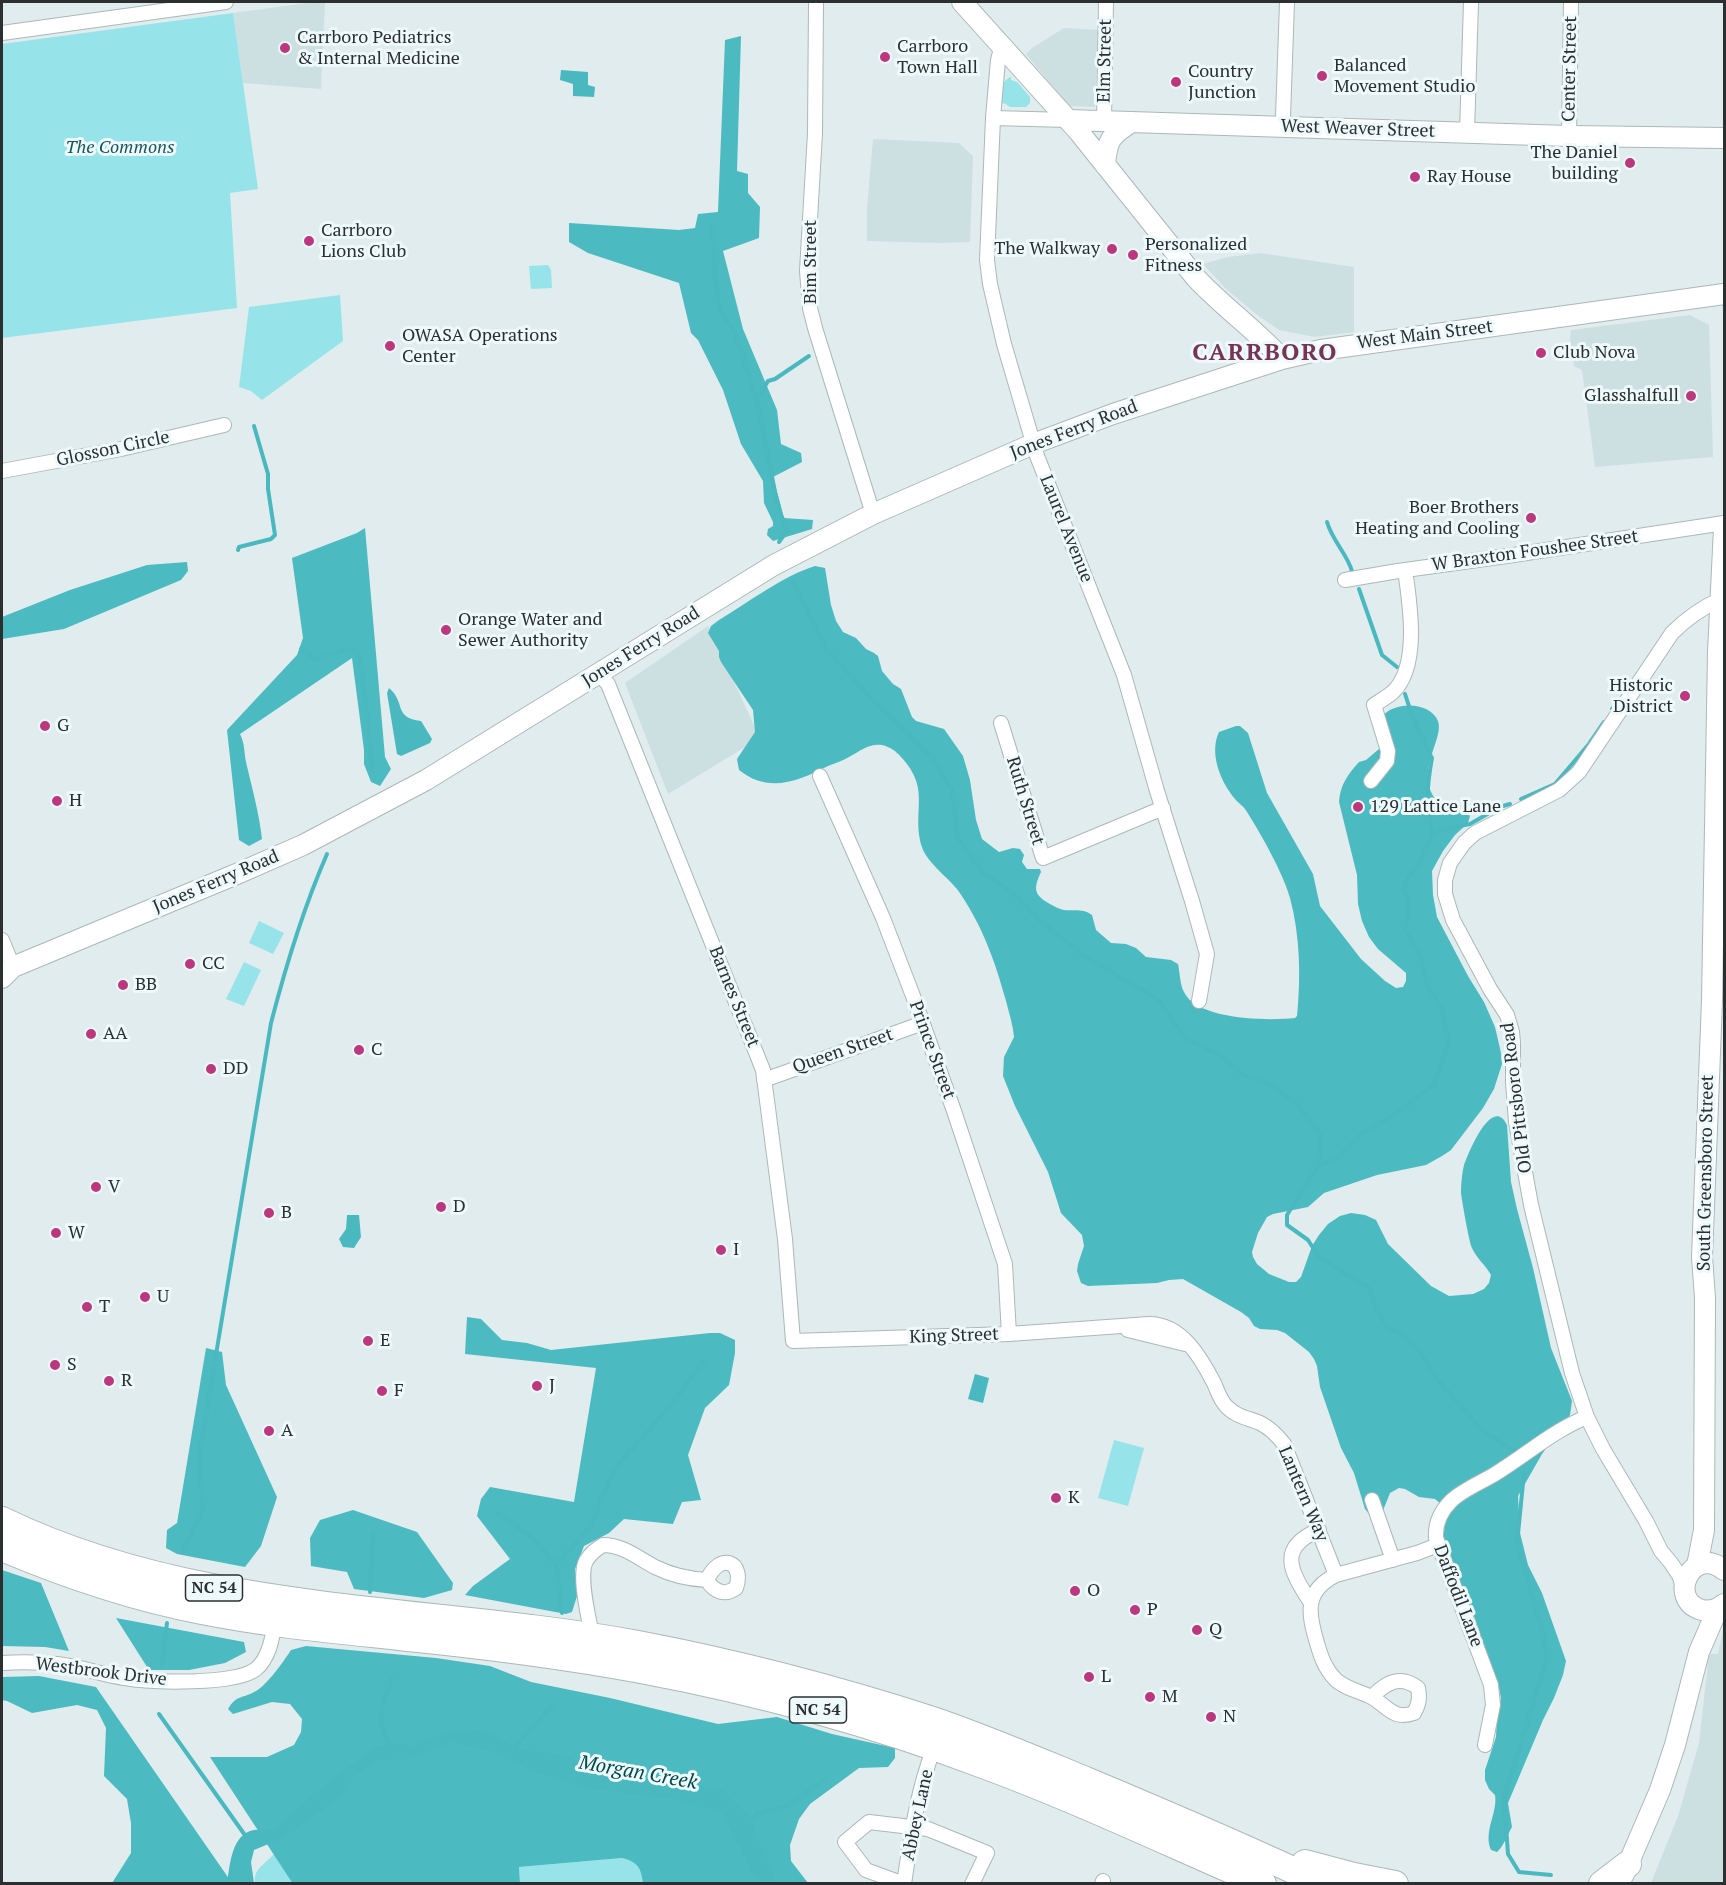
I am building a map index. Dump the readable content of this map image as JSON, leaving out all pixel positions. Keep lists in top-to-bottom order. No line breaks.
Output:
{"streets":{"highway":["NC 54"],"main road":["West Weaver Street","West Main Street","Jones Ferry Road","South Greensboro Street"],"street":["Elm Street","Center Street","Bim Street","Glosson Circle","Laurel Avenue","W Braxton Foushee Street","Ruth Street","Barnes Street","Prince Street","Queen Street","Old Pittsboro Road","King Street","Lantern Way","Daffodil Lane","Westbrook Drive","Abbey Lane"]},"crossings":[["Elm Street","West Weaver Street"],["Center Street","West Weaver Street"],["West Weaver Street","Laurel Avenue"],["Bim Street","Jones Ferry Road"],["West Main Street","Jones Ferry Road"],["Jones Ferry Road","Laurel Avenue"],["Jones Ferry Road","Barnes Street"],["Laurel Avenue","Ruth Street"],["Barnes Street","Queen Street"],["Barnes Street","King Street"],["Prince Street","Queen Street"],["Prince Street","King Street"],["Old Pittsboro Road","South Greensboro Street"],["Old Pittsboro Road","Daffodil Lane"],["King Street","Lantern Way"],["NC 54","Westbrook Drive"],["NC 54","Abbey Lane"]],"districts":["CARRBORO"],"water":["Morgan Creek"],"parks":["The Commons"],"places":["Carrboro Pediatrics & Internal Medicine","Carrboro Town Hall","Balanced Movement Studio","Country Junction","The Daniel building","Ray House","Carrboro Lions Club","The Walkway","Personalized Fitness","OWASA Operations Center","Club Nova","Glasshalfull","Boer Brothers Heating and Cooling","Orange Water and Sewer Authority","Historic District","G","H","129 Lattice Lane","CC","BB","AA","C","DD","V","D","B","W","I","U","T","E","S","R","J","F","A","K","O","P","Q","L","M","N"]}
